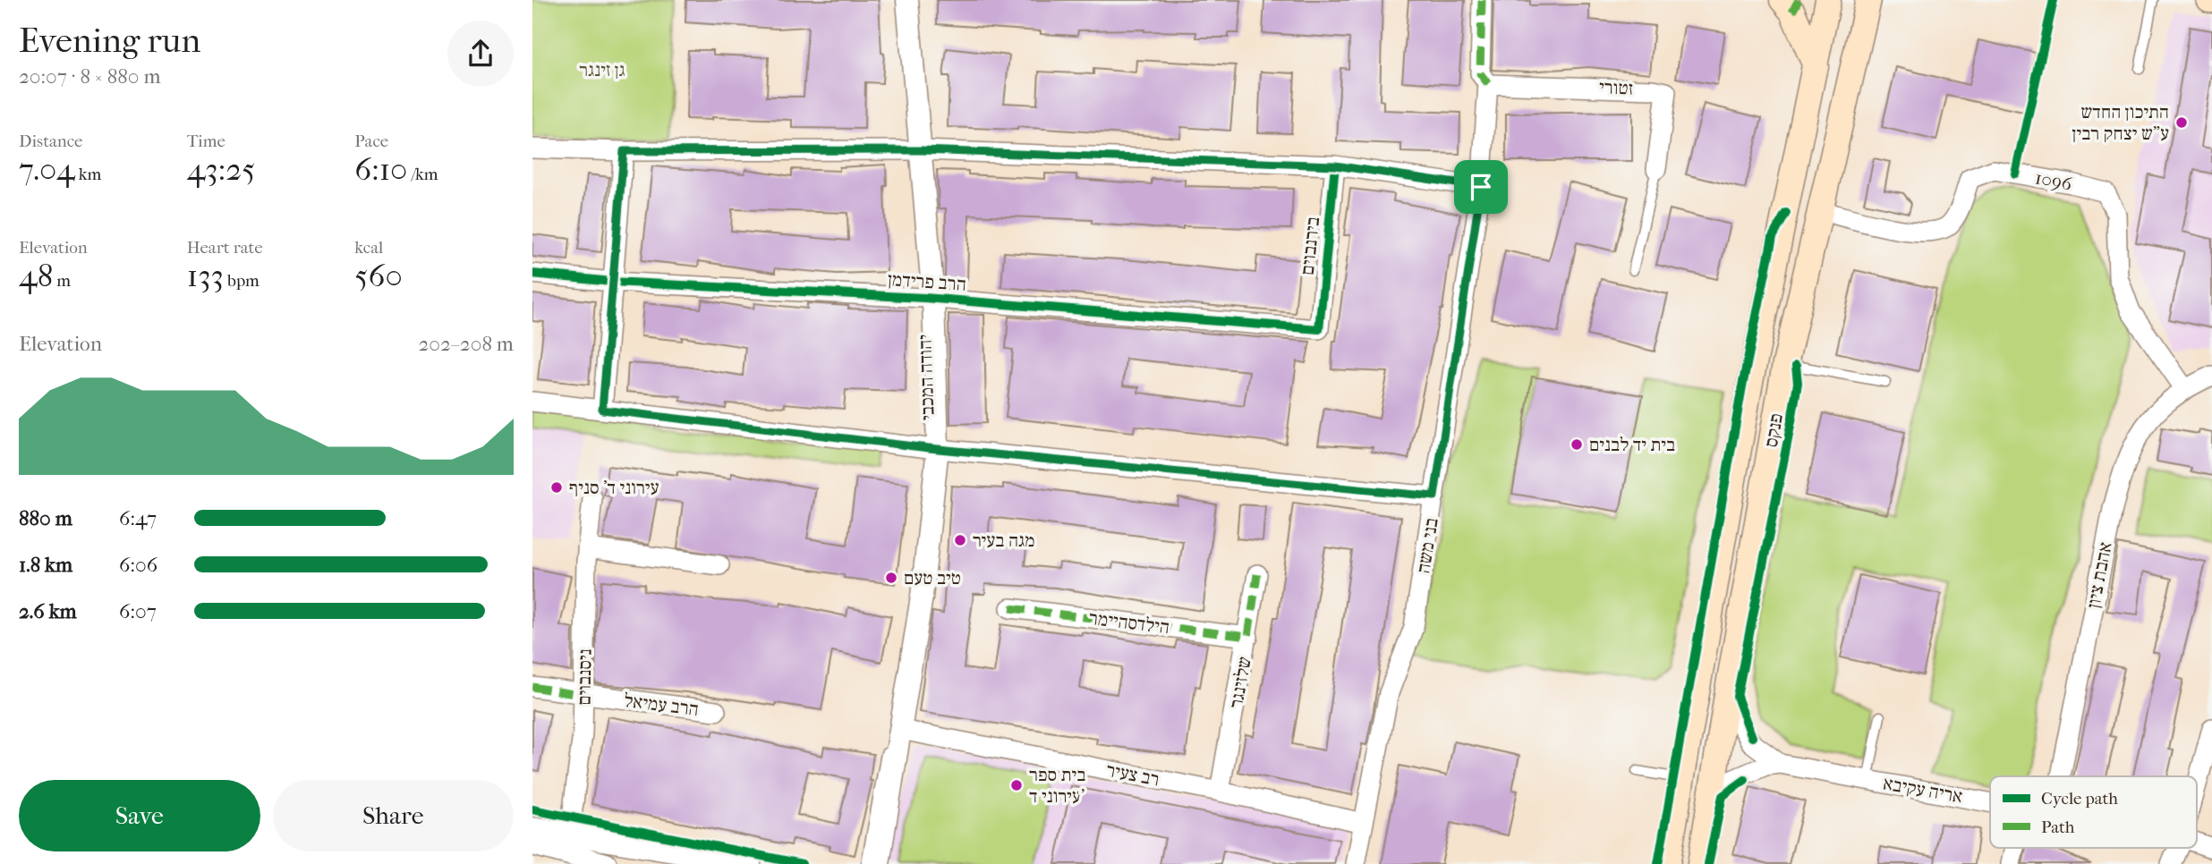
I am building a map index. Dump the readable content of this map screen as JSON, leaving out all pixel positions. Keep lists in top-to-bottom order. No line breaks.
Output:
{"streets":{"main road":["פנקס"],"street":["זטורי","1096","בירנבוים","הרב פרידמן","יהודה המכבי","בני משה","אהבת ציון","הילדסהיימר","ניסנבוים","שלזינגר","הרב עמיאל","רב צעיר","אריה עקיבא"]},"crossings":[["זטורי","בני משה"],["1096","פנקס"],["1096","אהבת ציון"],["בירנבוים","הרב פרידמן"],["הרב פרידמן","יהודה המכבי"],["יהודה המכבי","רב צעיר"],["פנקס","אריה עקיבא"],["בני משה","רב צעיר"],["הילדסהיימר","שלזינגר"],["ניסנבוים","הרב עמיאל"],["שלזינגר","רב צעיר"]],"parks":["גן זינגר"],"places":["התיכון החדש ע\"ש יצחק רבין","בית יד לבנים","עירוני ד' סניף","מגה בעיר","טיב טעם","בית ספר עירוני ד'"],"legend":["Cycle path","Path"],"page":{"heading":["Evening run","20:07 · 8 × 880 m"],"stats":[["Distance","7.04 km"],["Time","43:25"],["Pace","6:10 /km"],["Elevation","48 m"],["Heart rate","133 bpm"],["kcal","560"]],"chart":["Elevation","202–208 m"],"list":[{"name":"880 m","note":"6:47"},{"name":"1.8 km","note":"6:06"},{"name":"2.6 km","note":"6:07"}],"buttons":["Save","Share"]}}
